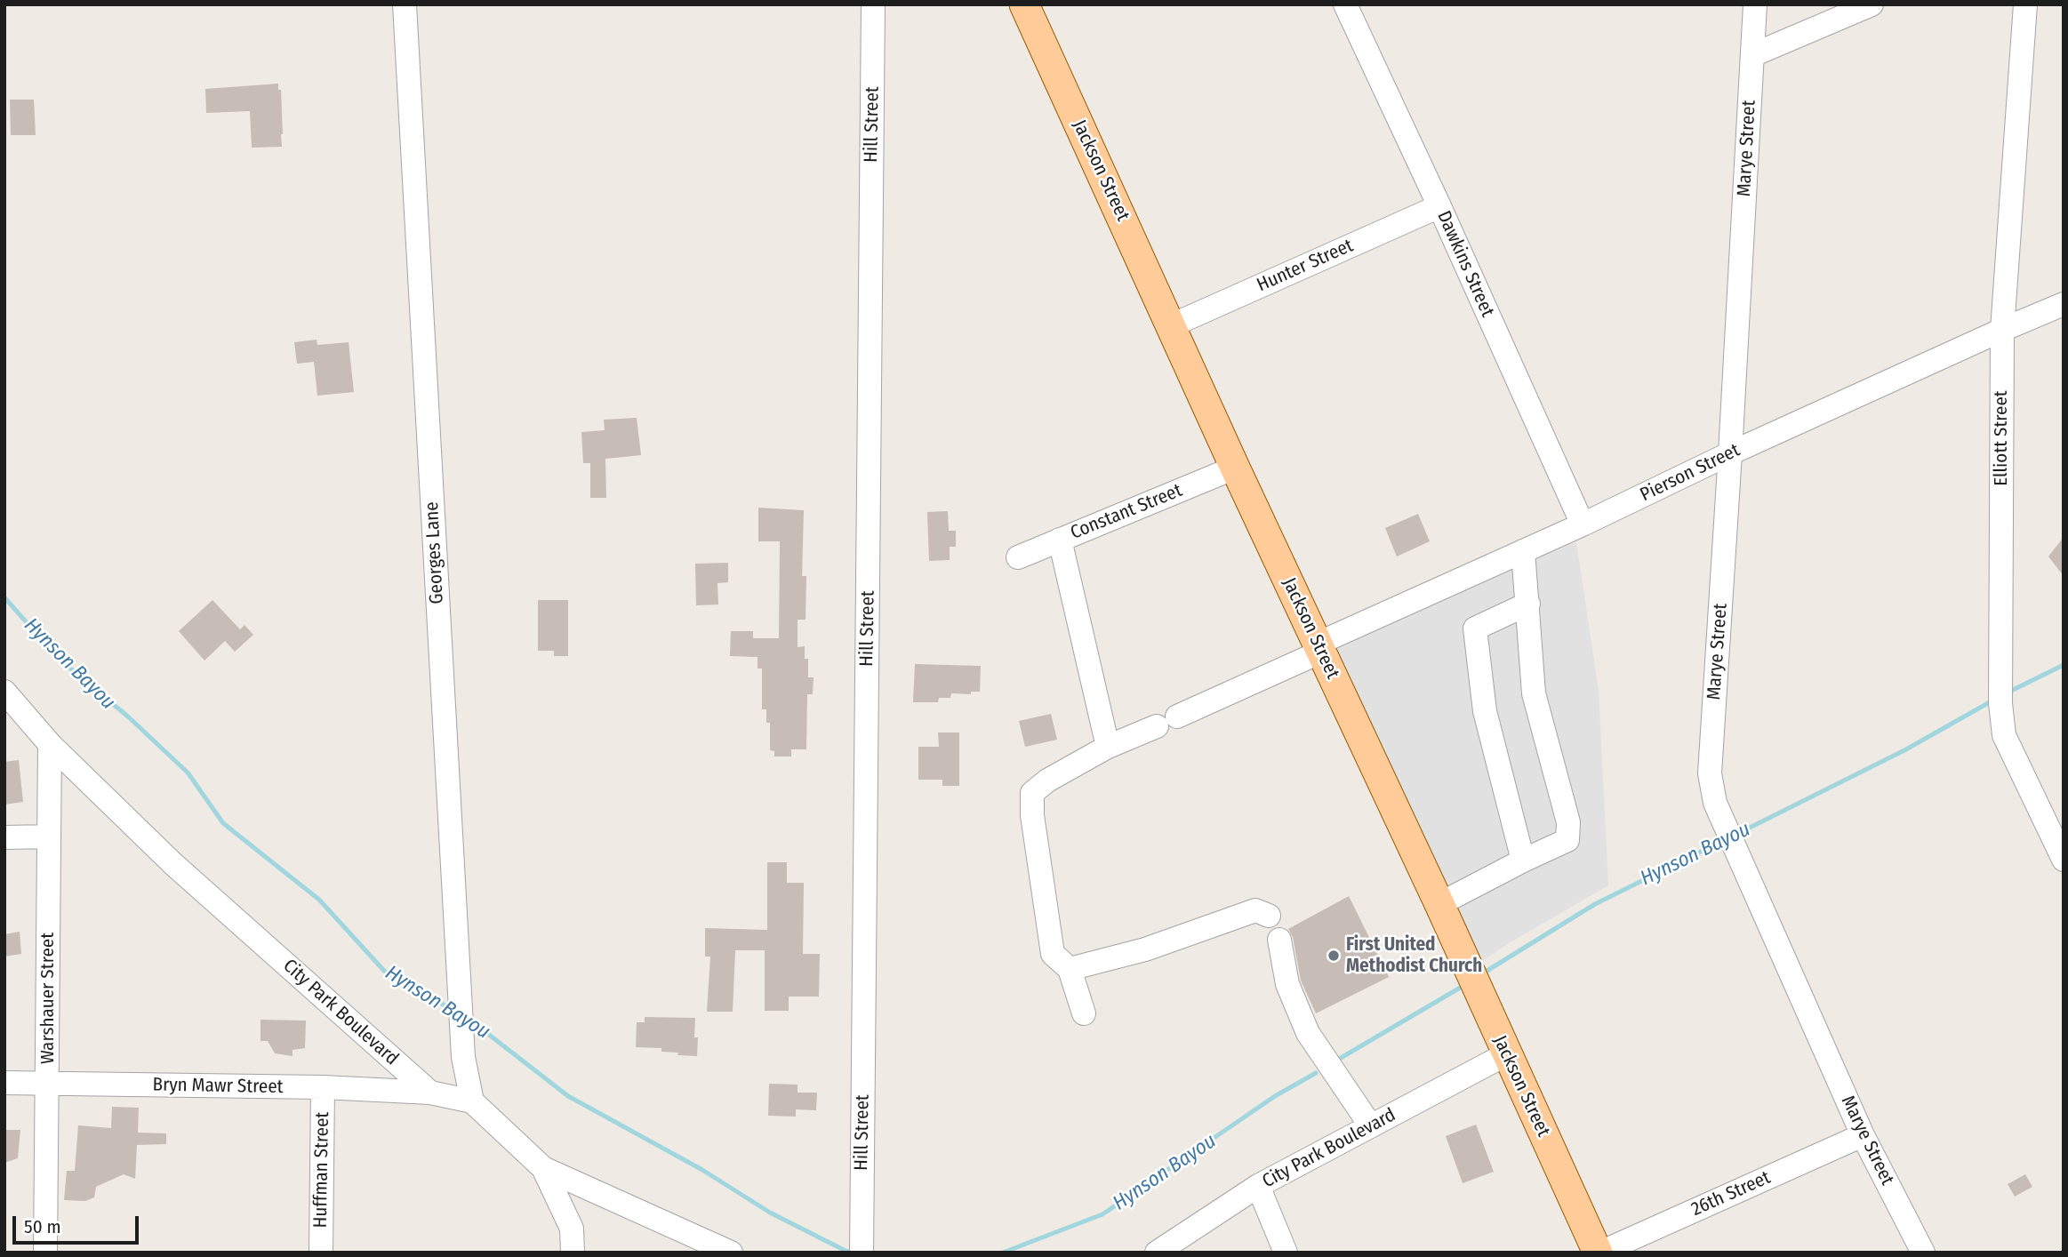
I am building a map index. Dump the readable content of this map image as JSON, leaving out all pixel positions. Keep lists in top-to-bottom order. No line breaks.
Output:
{"streets":{"main road":["Jackson Street"],"street":["Hill Street","Marye Street","Dawkins Street","Hunter Street","Elliott Street","Pierson Street","Constant Street","Georges Lane","Warshauer Street","City Park Boulevard","Bryn Mawr Street","Huffman Street","26th Street"]},"crossings":[["Marye Street","Pierson Street"],["Marye Street","26th Street"],["Jackson Street","Hunter Street"],["Jackson Street","Pierson Street"],["Jackson Street","Constant Street"],["Jackson Street","City Park Boulevard"],["Jackson Street","26th Street"],["Dawkins Street","Hunter Street"],["Dawkins Street","Pierson Street"],["Elliott Street","Pierson Street"],["Georges Lane","City Park Boulevard"],["Warshauer Street","City Park Boulevard"],["Warshauer Street","Bryn Mawr Street"],["City Park Boulevard","Bryn Mawr Street"],["Bryn Mawr Street","Huffman Street"]],"water":["Hynson Bayou"],"places":["First United Methodist Church"],"scale_bar":"50 m"}
